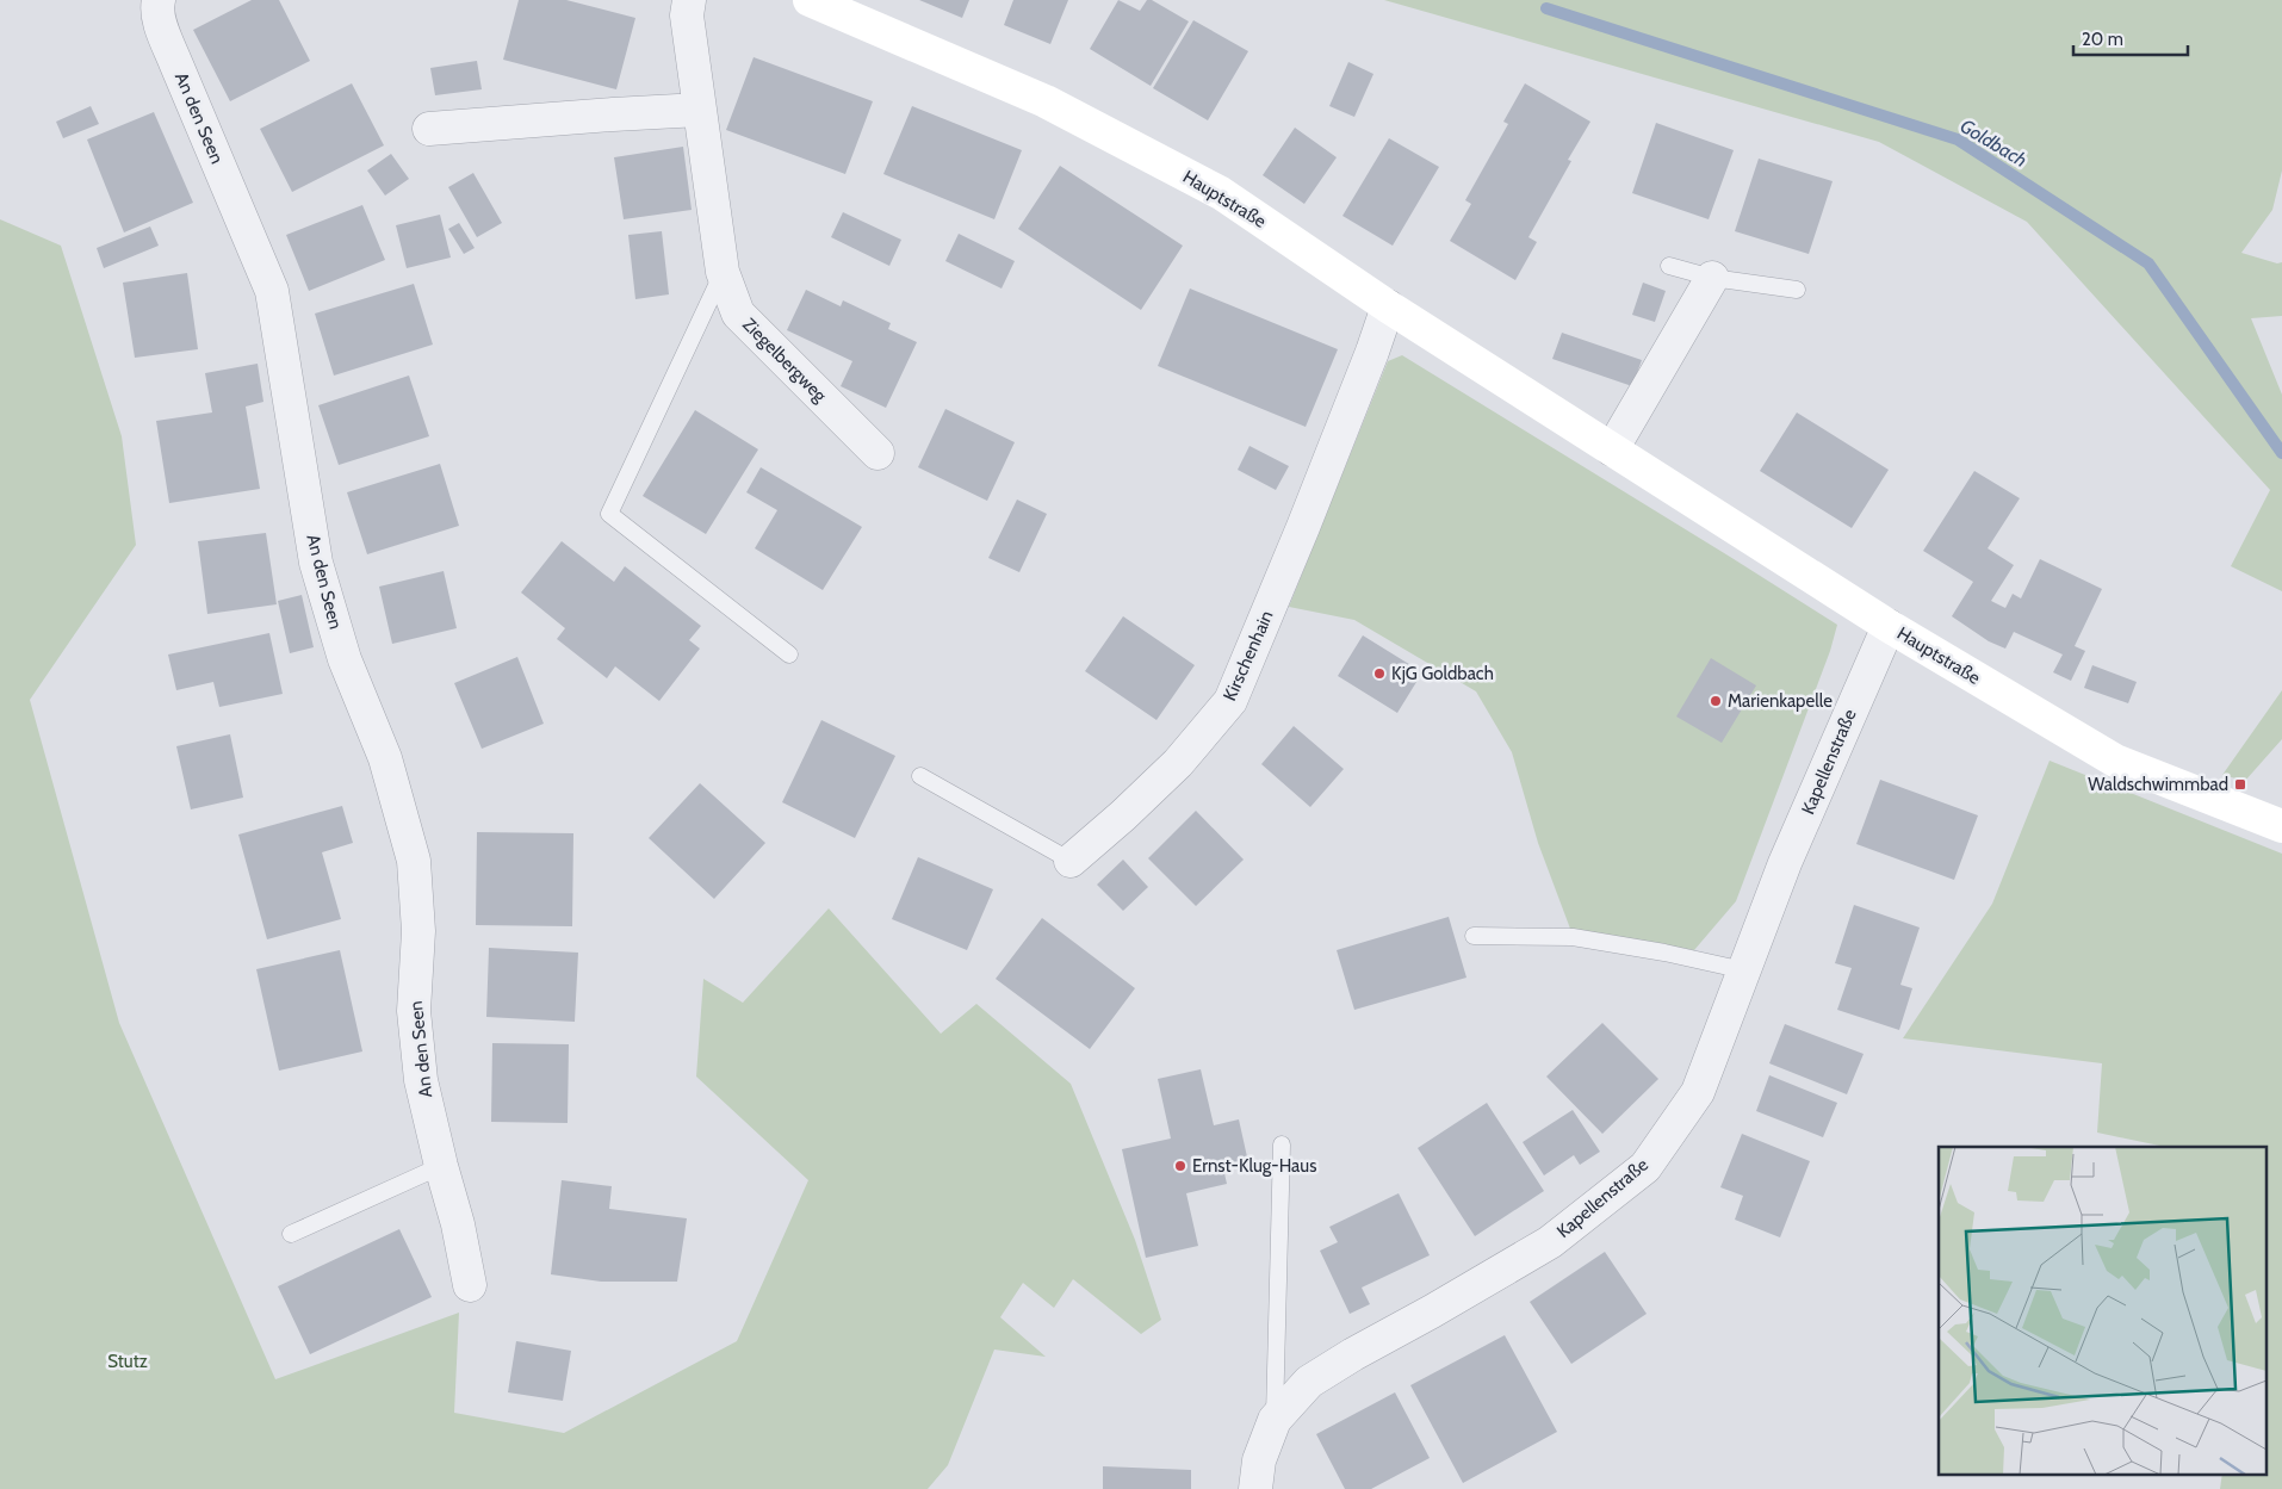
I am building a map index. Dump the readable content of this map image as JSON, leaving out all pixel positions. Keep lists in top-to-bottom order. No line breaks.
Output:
{"streets":{"street":["An den Seen","Hauptstraße","Ziegelbergweg","Kirschenhain","Kapellenstraße"]},"crossings":[["Hauptstraße","Kirschenhain"],["Hauptstraße","Kapellenstraße"]],"water":["Goldbach"],"parks":["Stutz"],"places":{"other":["KjG Goldbach","Marienkapelle","Ernst-Klug-Haus"],"transit":["Waldschwimmbad"]},"scale_bar":"20 m"}
